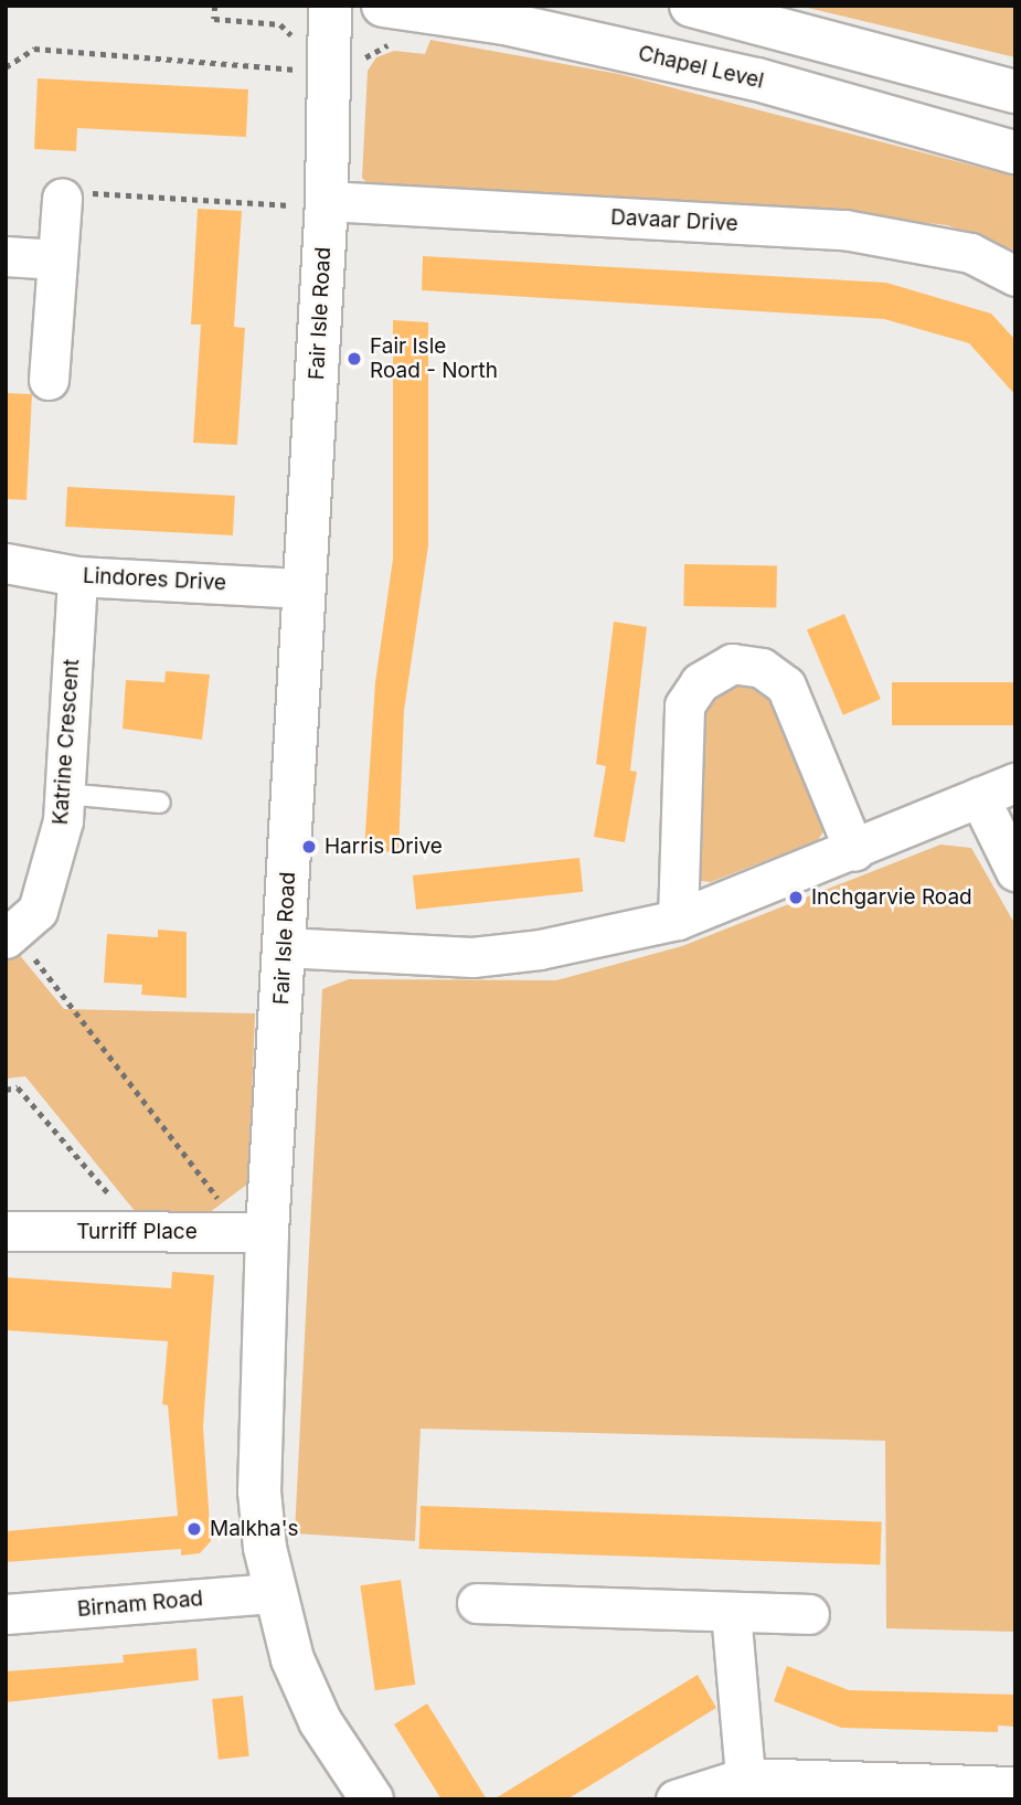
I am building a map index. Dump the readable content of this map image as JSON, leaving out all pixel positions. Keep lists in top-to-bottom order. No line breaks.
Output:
{"streets":{"street":["Chapel Level","Davaar Drive","Fair Isle Road","Lindores Drive","Katrine Crescent","Turriff Place","Birnam Road"]},"crossings":[["Davaar Drive","Fair Isle Road"],["Fair Isle Road","Lindores Drive"],["Fair Isle Road","Turriff Place"],["Fair Isle Road","Birnam Road"],["Lindores Drive","Katrine Crescent"]],"places":["Fair Isle Road - North","Harris Drive","Inchgarvie Road","Malkha's"]}
